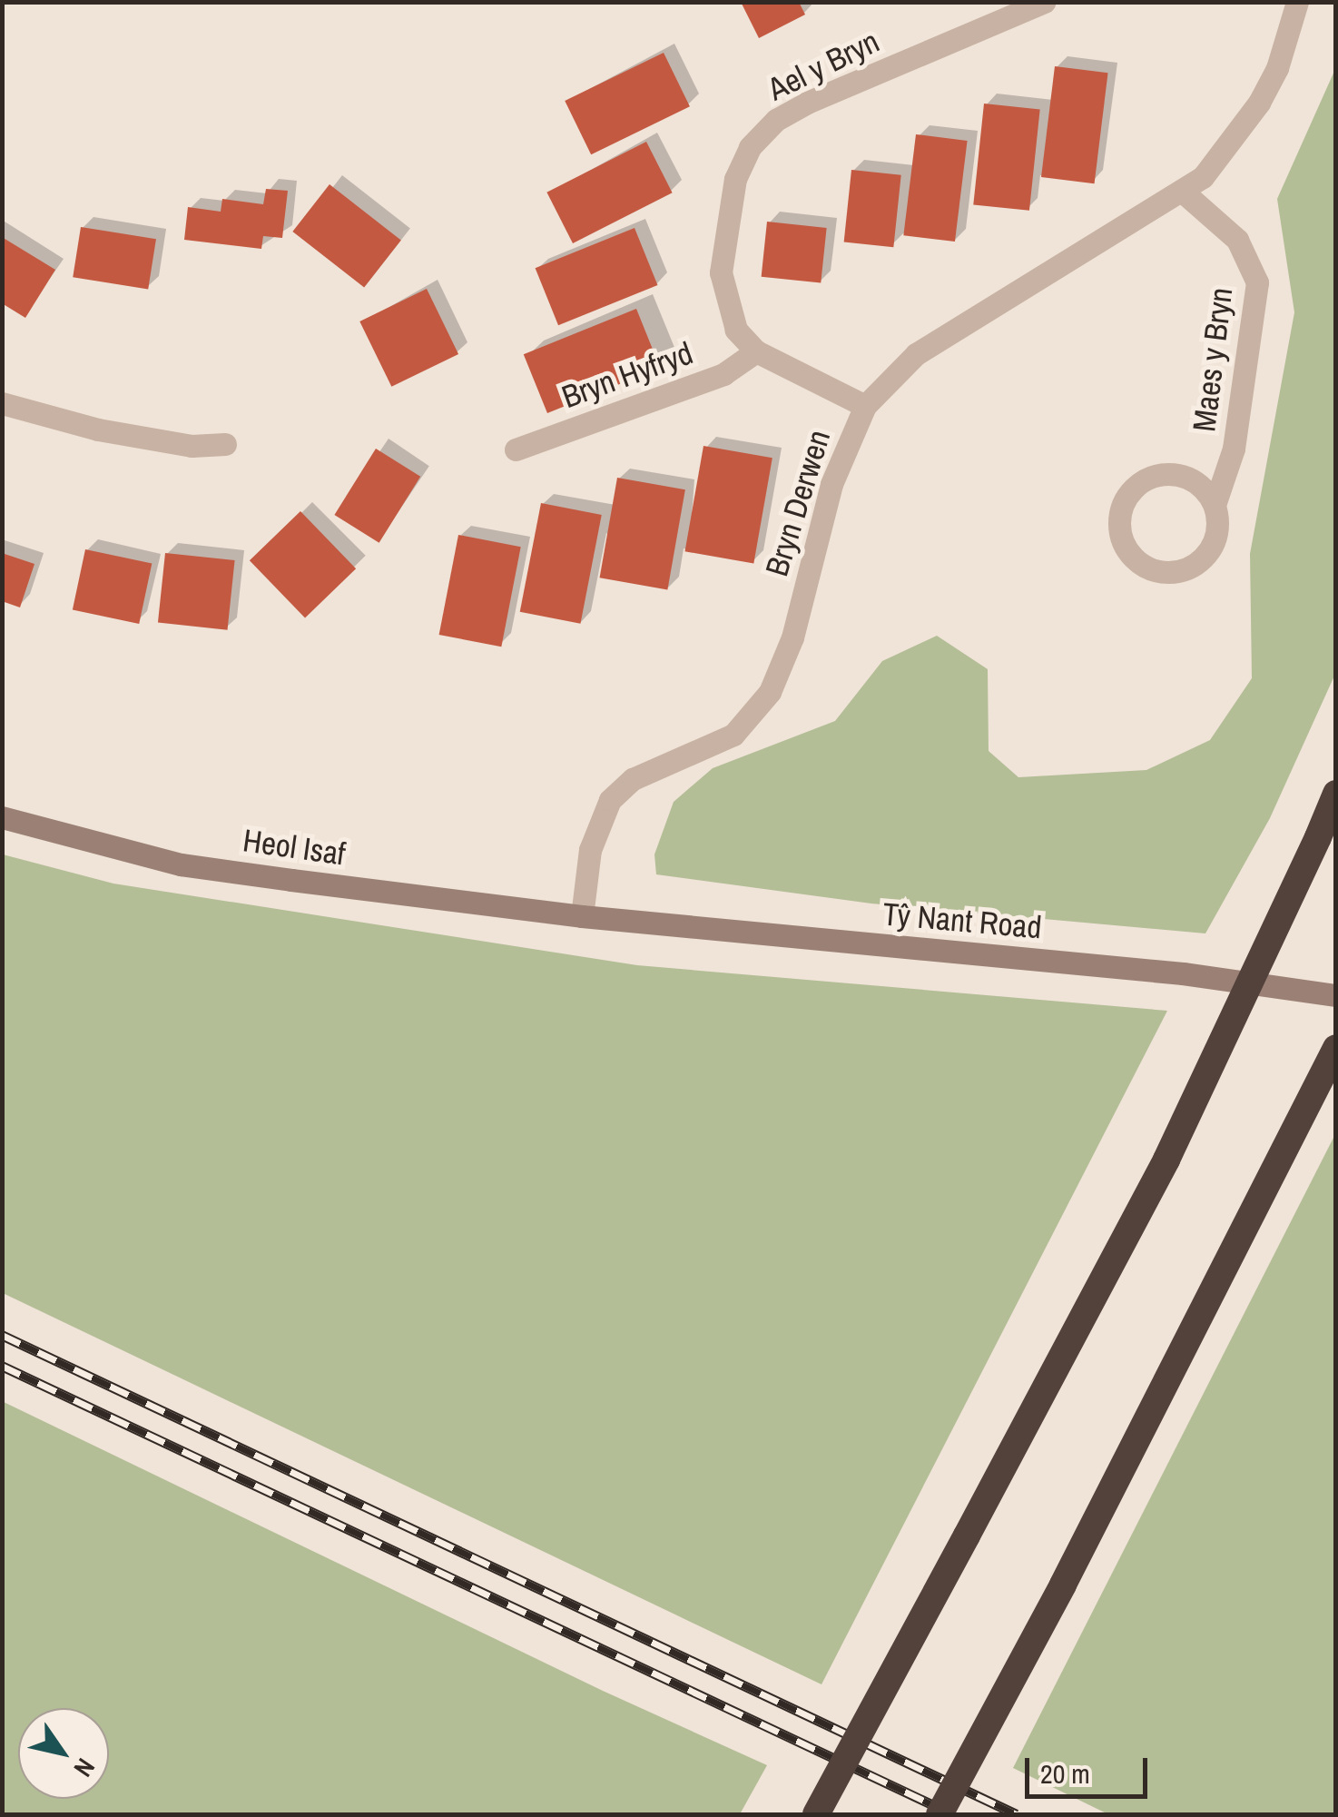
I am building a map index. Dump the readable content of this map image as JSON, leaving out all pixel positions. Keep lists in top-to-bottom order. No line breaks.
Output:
{"streets":{"main road":["Heol Isaf","Tŷ Nant Road"],"street":["Ael y Bryn","Maes y Bryn","Bryn Hyfryd","Bryn Derwen"]},"crossings":[["Ael y Bryn","Bryn Hyfryd"],["Maes y Bryn","Bryn Derwen"],["Bryn Derwen","Heol Isaf"],["Bryn Derwen","Tŷ Nant Road"],["Heol Isaf","Tŷ Nant Road"]],"scale_bar":"20 m","north":"bottom right"}
